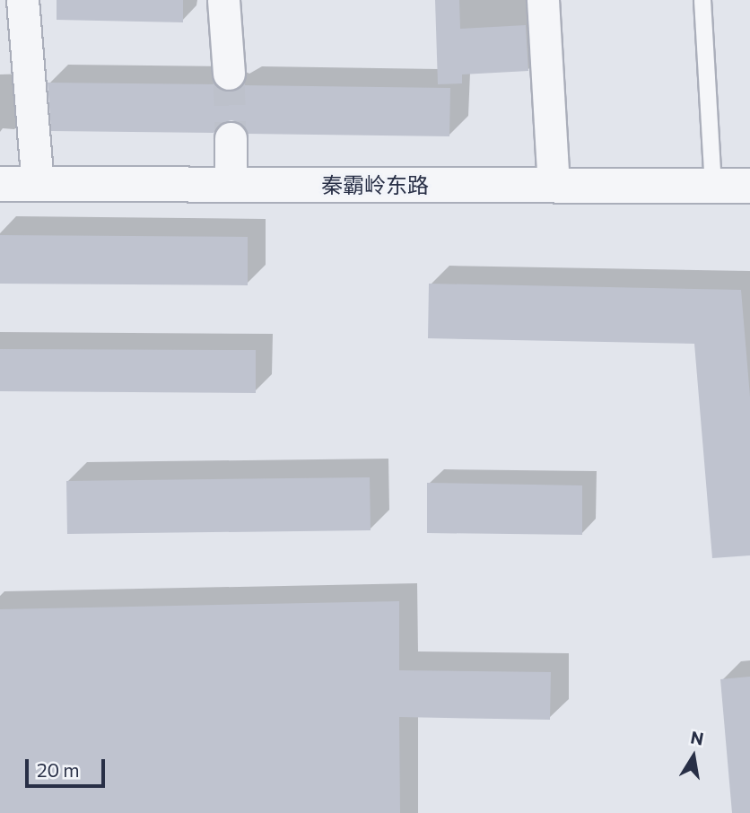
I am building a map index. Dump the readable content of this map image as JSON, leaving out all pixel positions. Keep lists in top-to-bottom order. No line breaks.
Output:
{"streets":{"street":["秦霸岭东路"]},"scale_bar":"20 m","north":"top"}
